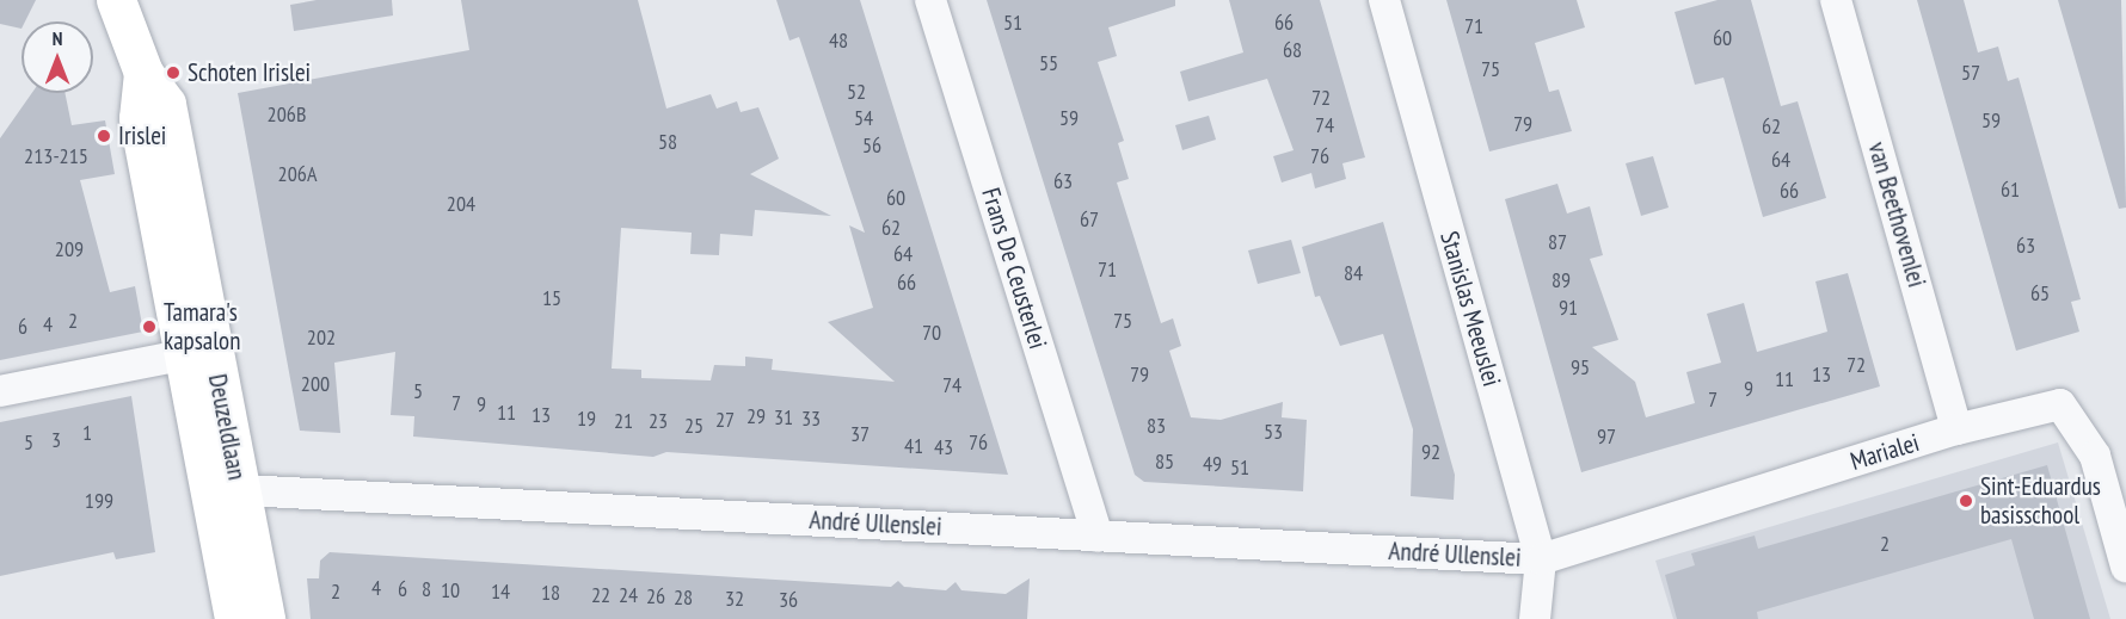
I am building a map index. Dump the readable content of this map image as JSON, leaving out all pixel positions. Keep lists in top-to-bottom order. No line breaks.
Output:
{"streets":{"street":["van Beethovenlei","Frans De Ceusterlei","Stanislas Meeuslei","Deuzeldlaan","Marialei","André Ullenslei"]},"crossings":[["van Beethovenlei","Marialei"],["Frans De Ceusterlei","André Ullenslei"],["Stanislas Meeuslei","Marialei"],["Stanislas Meeuslei","André Ullenslei"],["Deuzeldlaan","André Ullenslei"],["Marialei","André Ullenslei"]],"places":["Schoten Irislei","Irislei","Tamara's kapsalon","Sint-Eduardus basisschool"],"house_numbers":["51","66","71","60","48","68","55","75","57","52","72","206B","54","59","59","79","74","62","58","56","213-215","76","64","206A","63","61","66","60","204","67","62","87","63","209","64","71","84","89","66","65","15","91","2","75","4","6","70","202","72","95","79","13","11","200","74","9","5","7","7","9","11","13","29","31","19","33","27","21","23","25","83","53","1","37","97","3","5","76","41","43","92","85","49","51","199","2","4","6","8","10","2","14","18","22","24","26","28","32","36"],"north":"top"}
